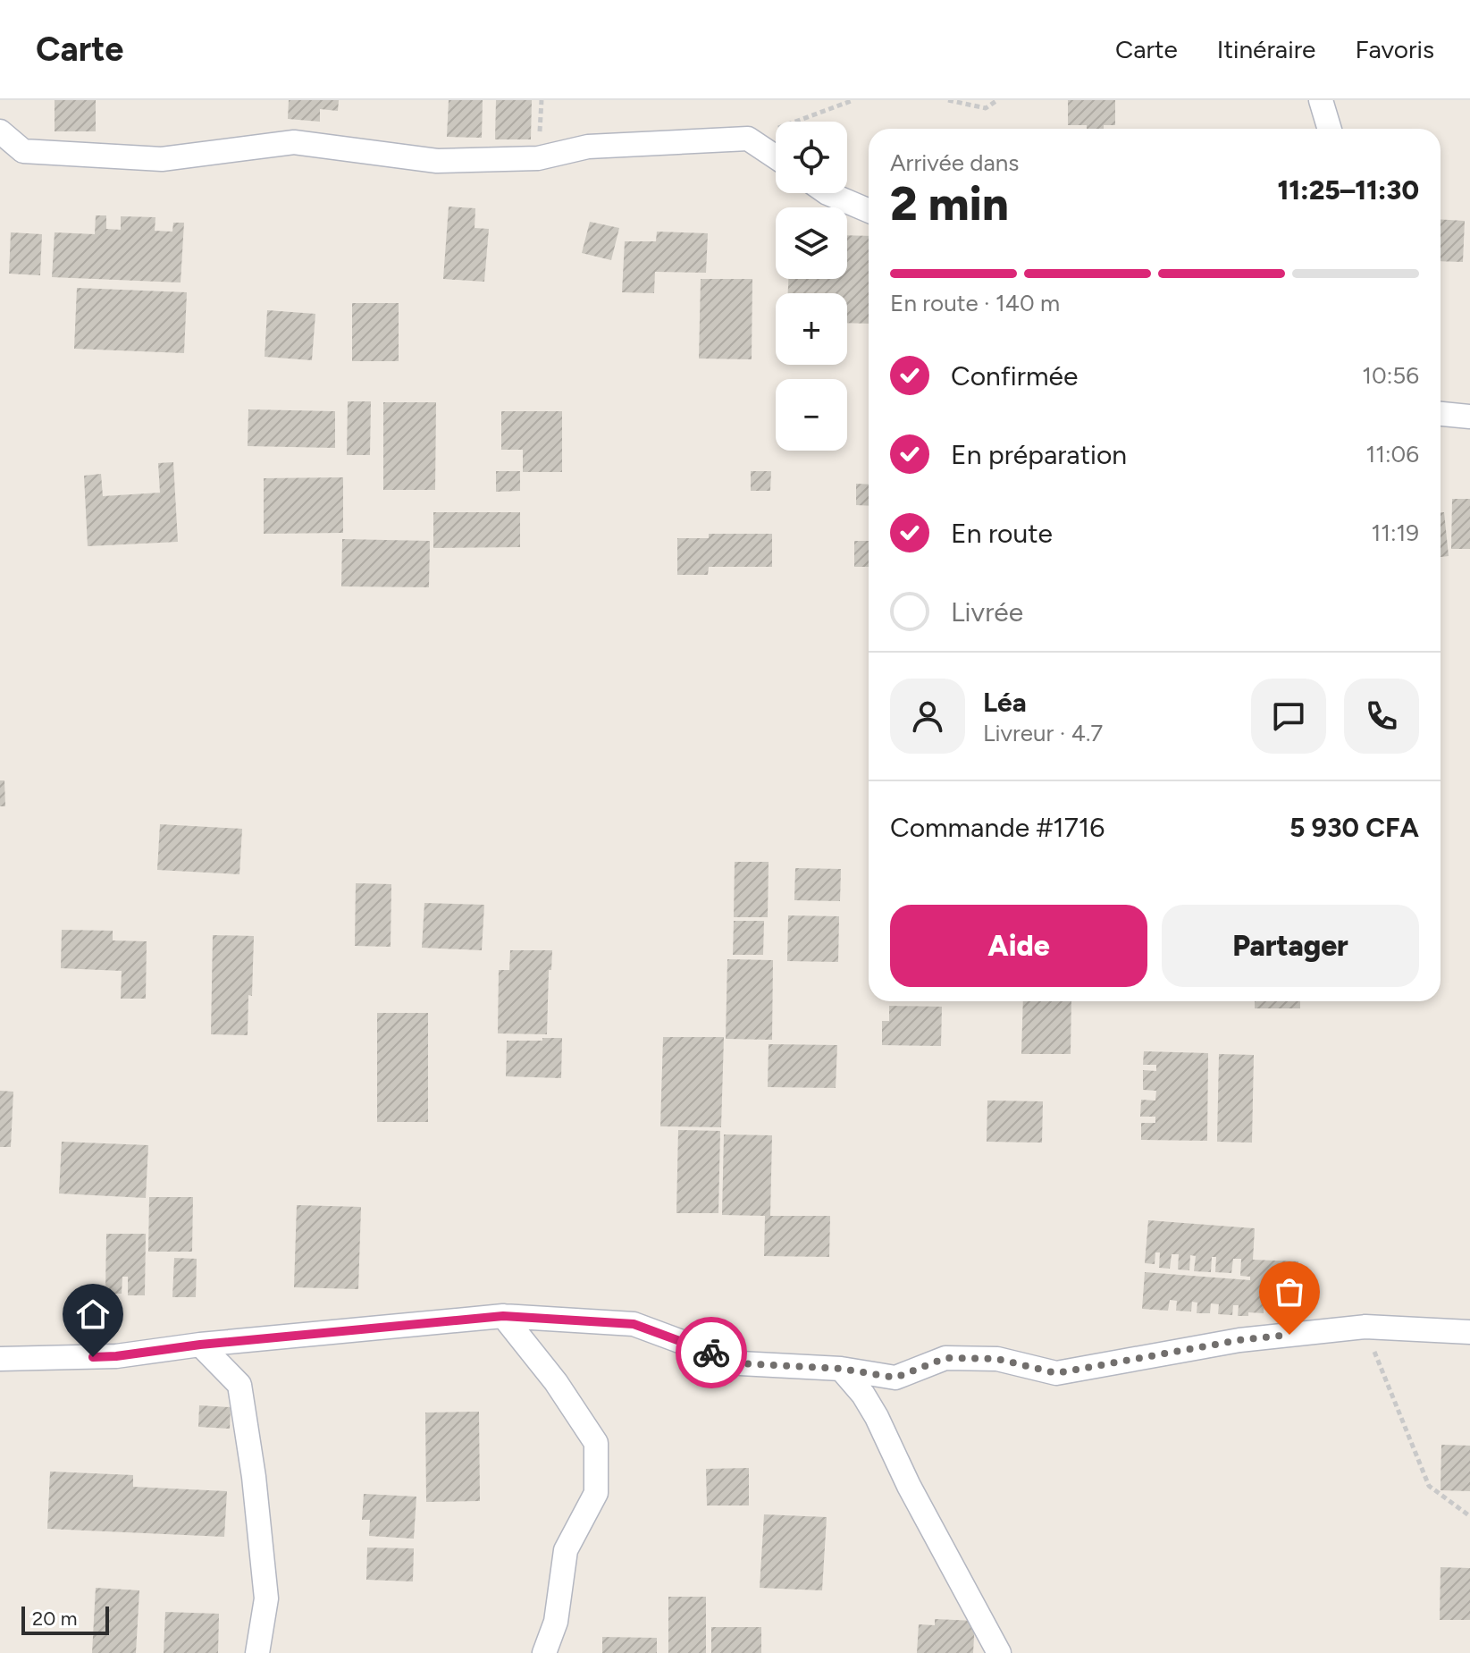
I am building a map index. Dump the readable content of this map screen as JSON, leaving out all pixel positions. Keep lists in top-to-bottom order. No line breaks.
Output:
{"scale_bar":"20 m","page":{"header":"Carte","nav":["Carte","Itinéraire","Favoris"],"map_buttons":["+","−"],"heading":["2 min","Arrivée dans","11:25–11:30"],"panel":["Léa","Livreur · 4.7","Commande #1716","5 930 CFA"],"bar":"En route · 140 m","list":[["Confirmée","10:56"],["En préparation","11:06"],["En route","11:19"],"Livrée"],"buttons":["Aide","Partager"],"scale":"20 m"}}
